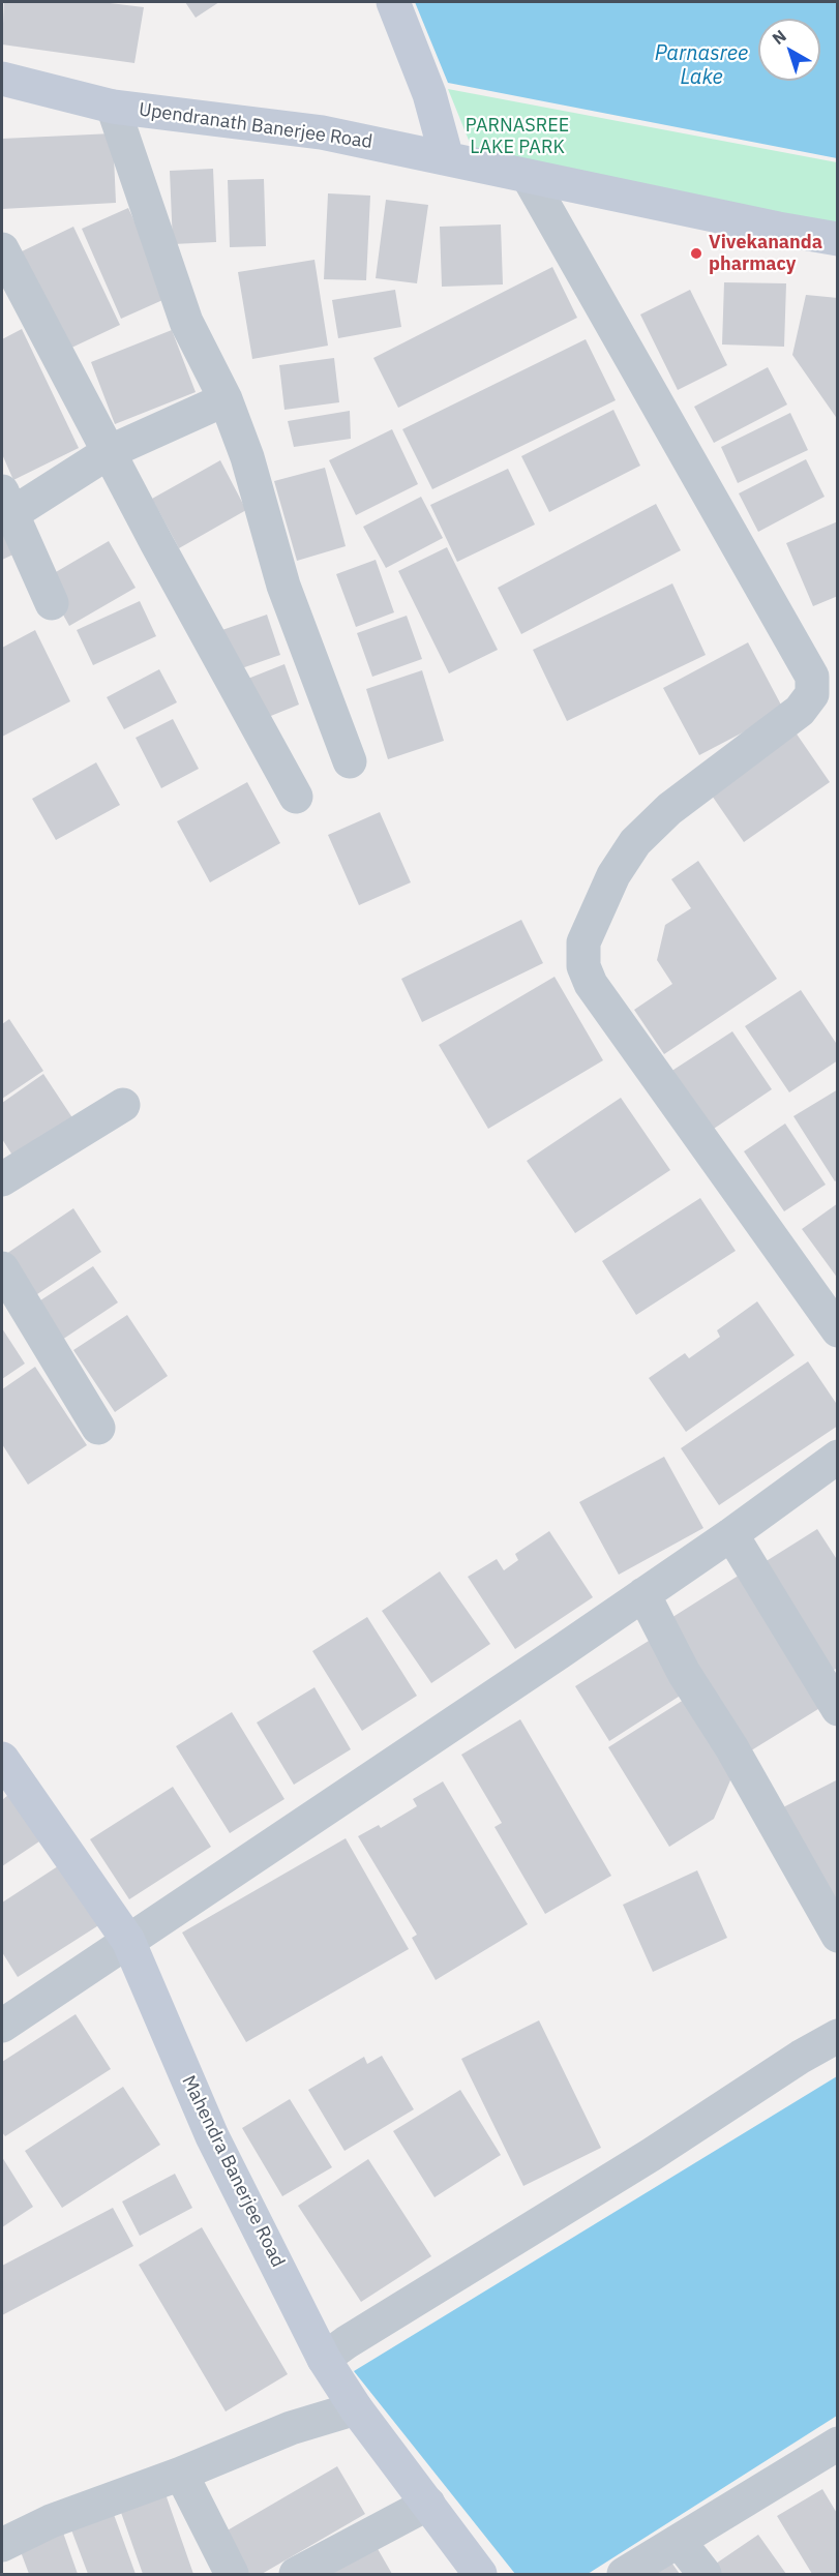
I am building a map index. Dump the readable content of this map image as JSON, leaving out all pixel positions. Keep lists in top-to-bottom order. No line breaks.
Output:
{"streets":{"street":["Upendranath Banerjee Road","Mahendra Banerjee Road"]},"water":["Parnasree Lake"],"parks":["PARNASREE LAKE PARK"],"places":["Vivekananda pharmacy"],"north":"top left"}
